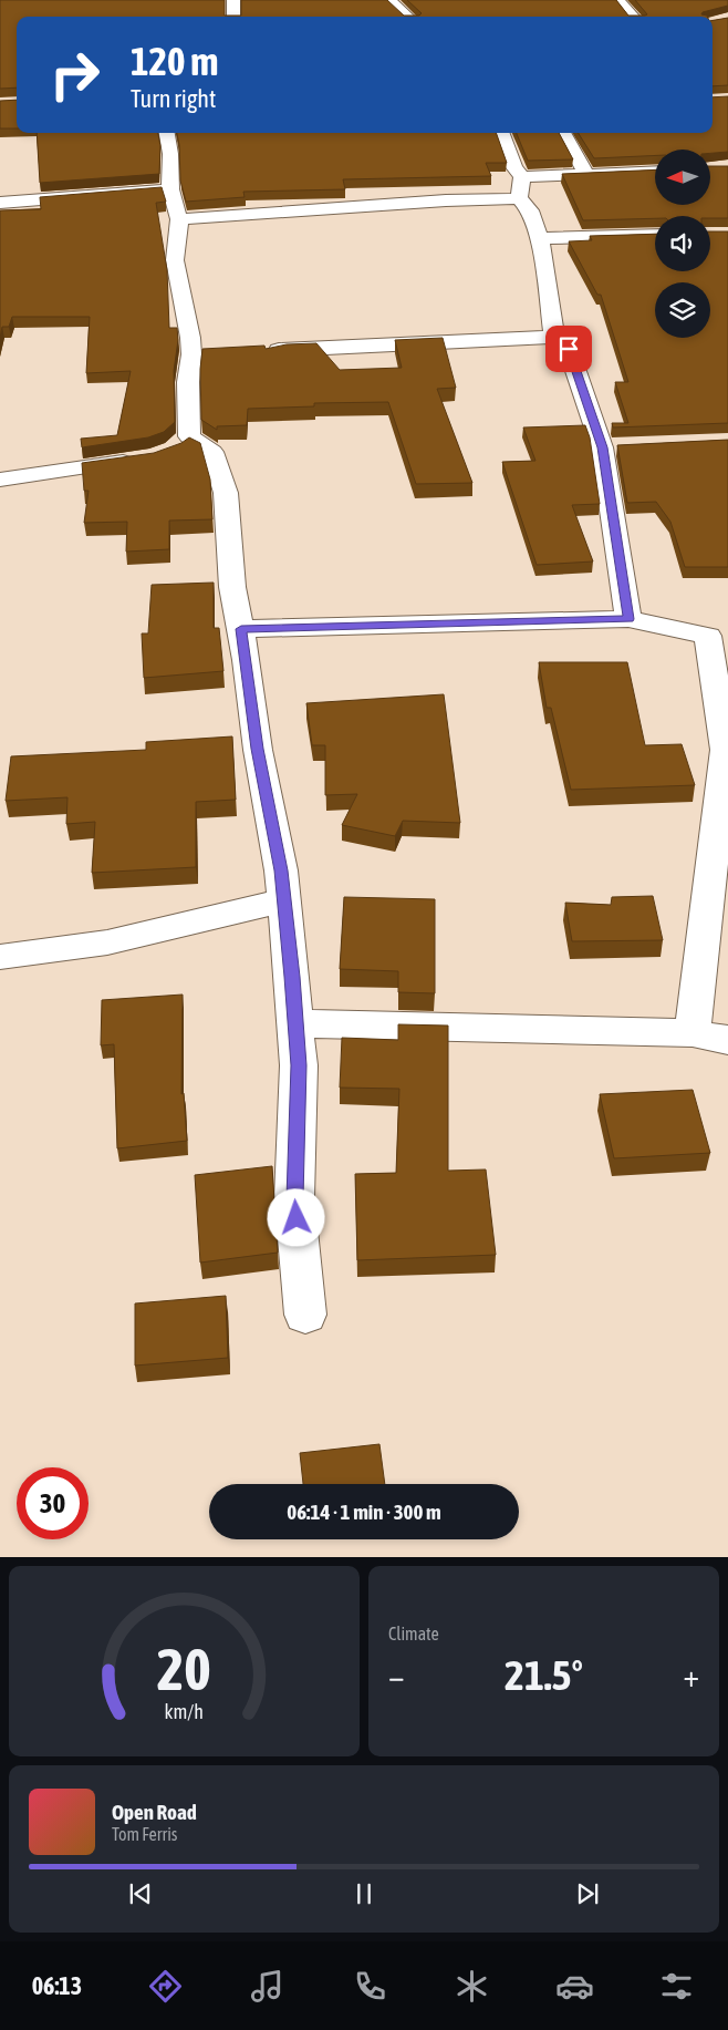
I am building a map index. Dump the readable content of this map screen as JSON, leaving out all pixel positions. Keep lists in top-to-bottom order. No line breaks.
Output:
{"north":"left","page":{"turn":["120 m","Turn right"],"limit":"30","trip":"06:14 · 1 min · 300 m","tile":"Climate","heat":["−","21.5°","+"],"song":["Open Road","Tom Ferris"],"tabs":"06:13","gauge":["20","km/h"]}}
